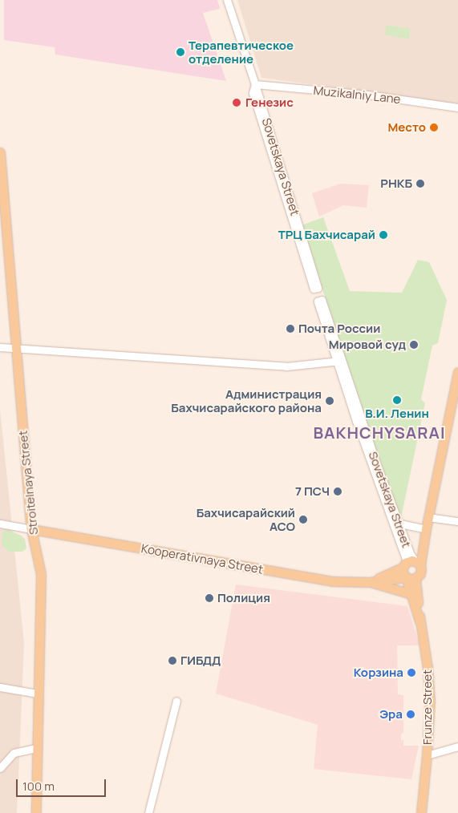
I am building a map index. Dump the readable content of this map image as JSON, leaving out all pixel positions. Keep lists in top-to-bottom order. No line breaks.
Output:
{"streets":{"main road":["Stroitelnaya Street","Kooperativnaya Street","Frunze Street"],"street":["Muzikalniy Lane","Sovetskaya Street"]},"crossings":[["Muzikalniy Lane","Sovetskaya Street"],["Stroitelnaya Street","Kooperativnaya Street"],["Kooperativnaya Street","Frunze Street"]],"districts":["BAKHCHYSARAI"],"places":["Терапевтическое отделение","Генезис","Место","РНКБ","ТРЦ Бахчисарай","Почта России","Мировой суд","В.И. Ленин","Администрация Бахчисарайского района","7 ПСЧ","Бахчисарайский АСО","Полиция","ГИБДД","Корзина","Эра"],"scale_bar":"100 m"}
